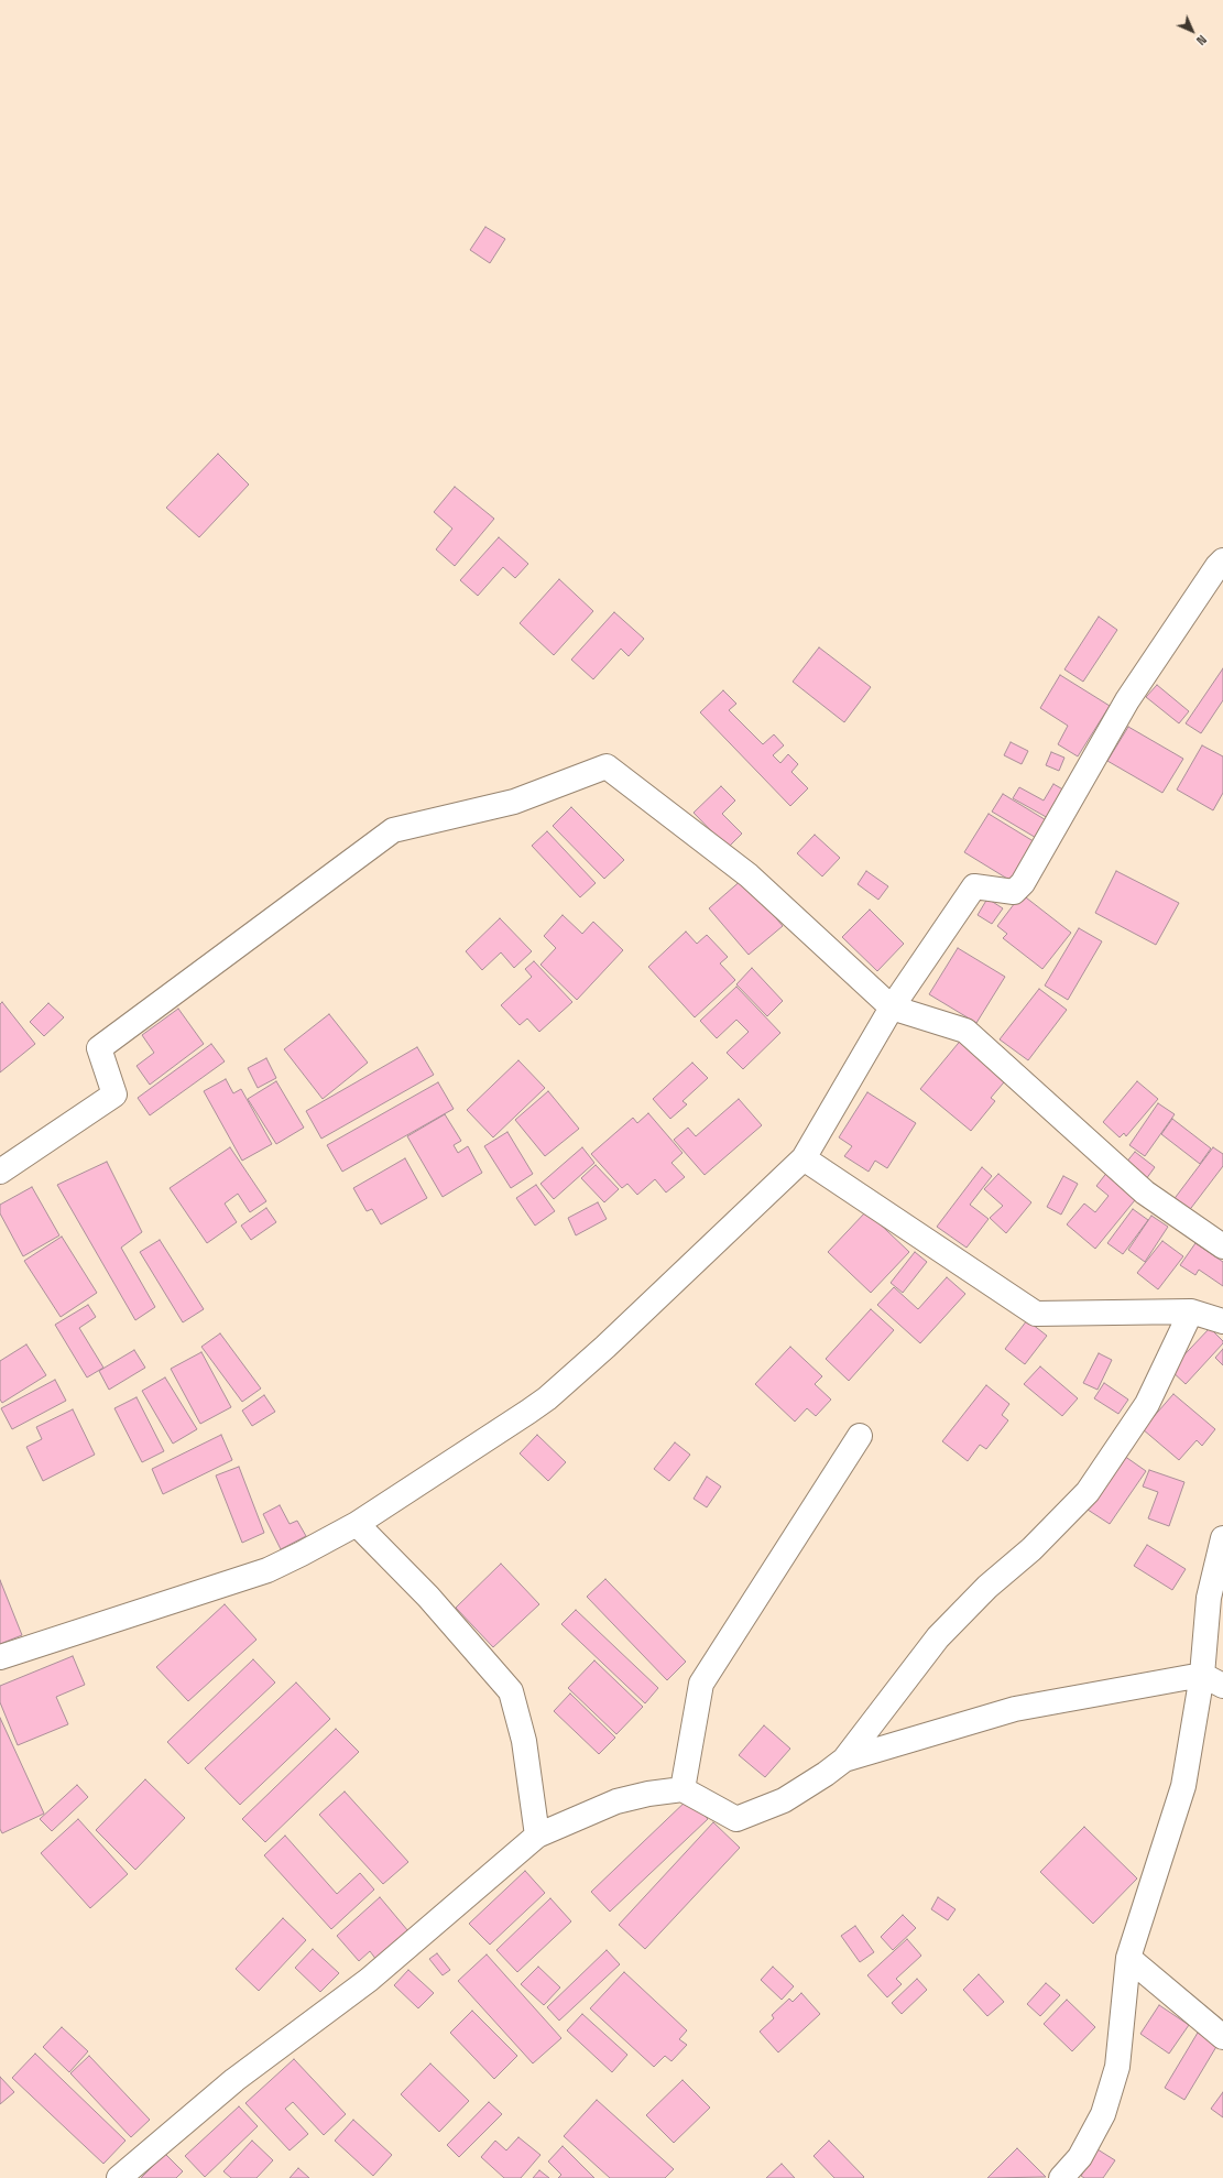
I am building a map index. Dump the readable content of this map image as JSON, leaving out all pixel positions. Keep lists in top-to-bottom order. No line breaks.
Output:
{"north":"bottom right"}
